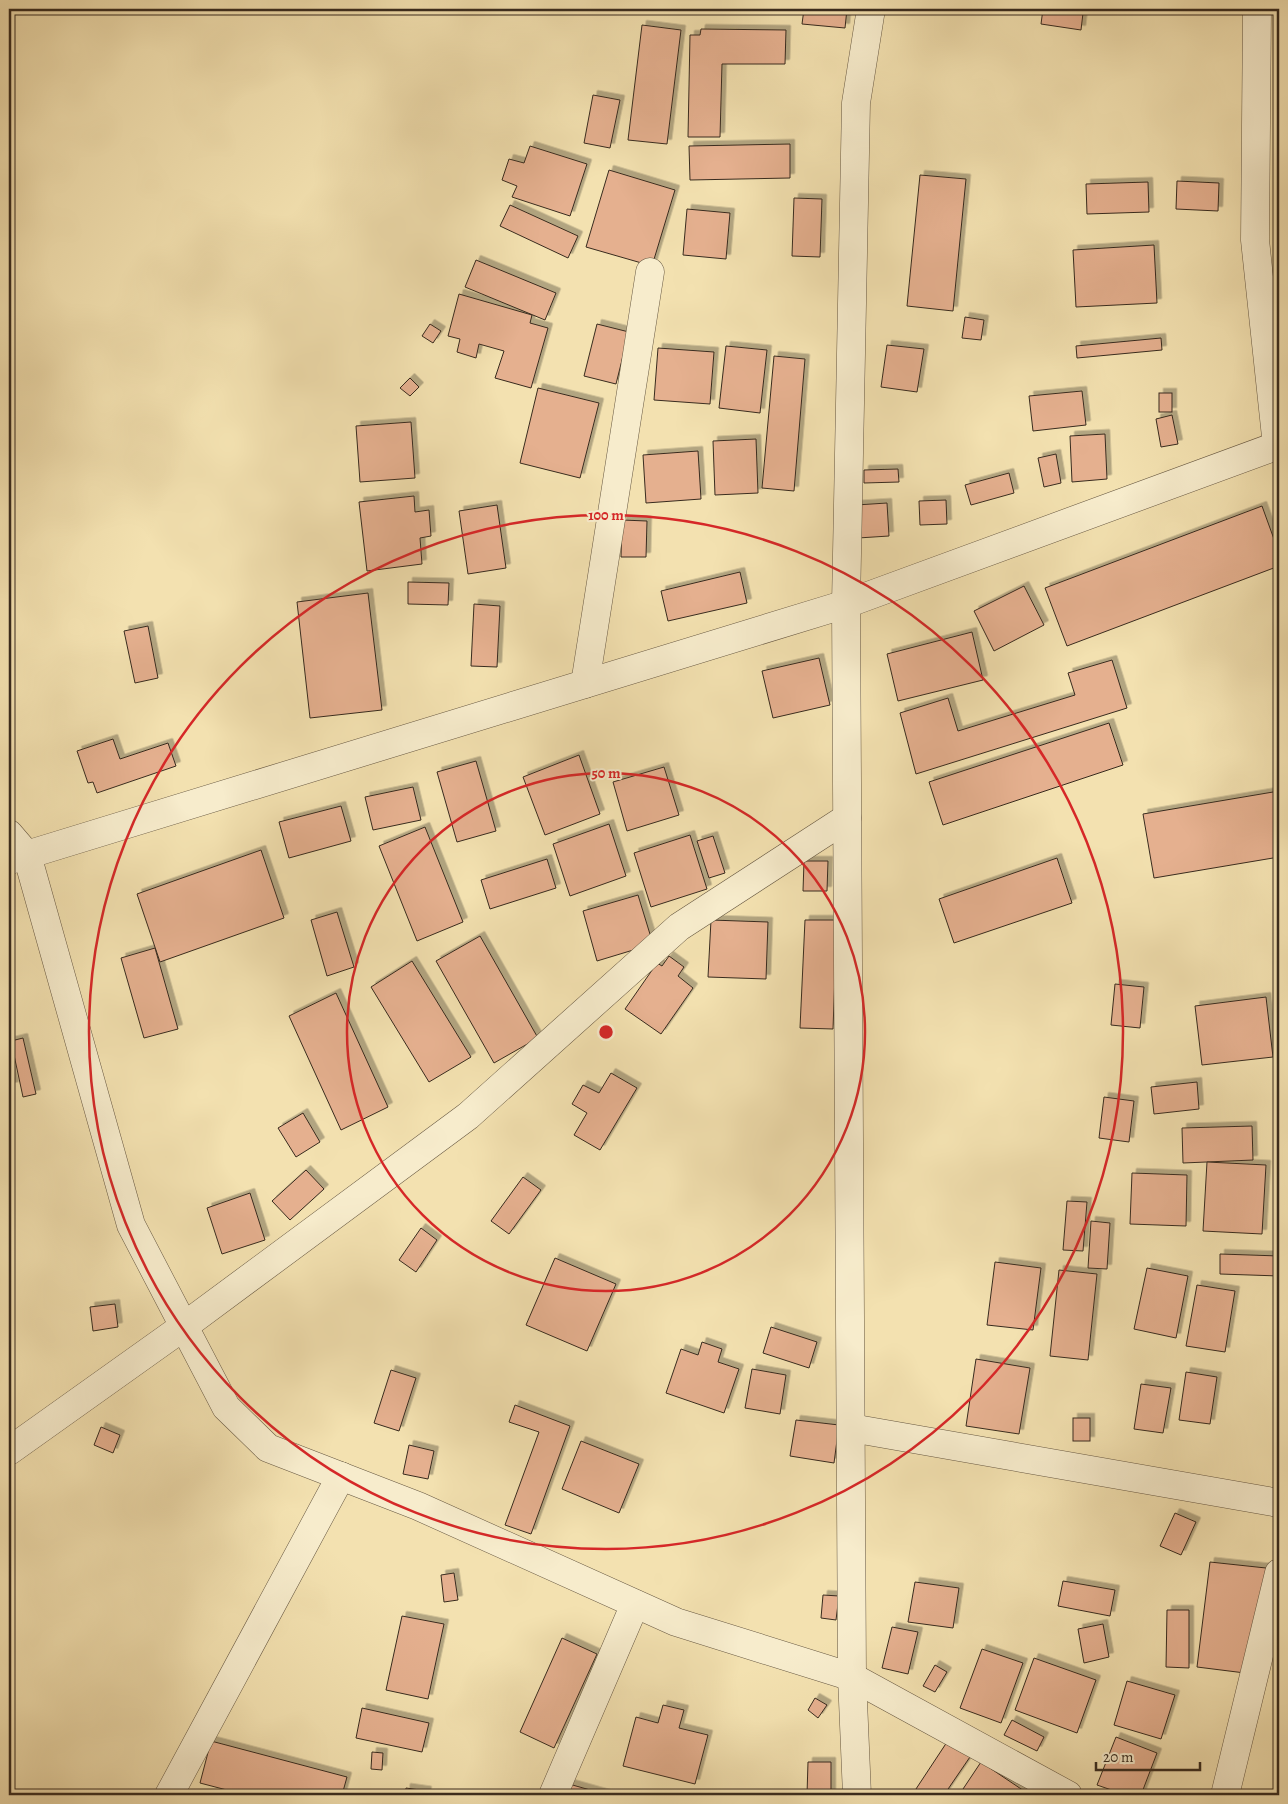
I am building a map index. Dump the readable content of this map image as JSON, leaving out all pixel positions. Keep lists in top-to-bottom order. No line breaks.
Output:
{"scale_bar":"20 m","rings":["100 m","50 m"]}
